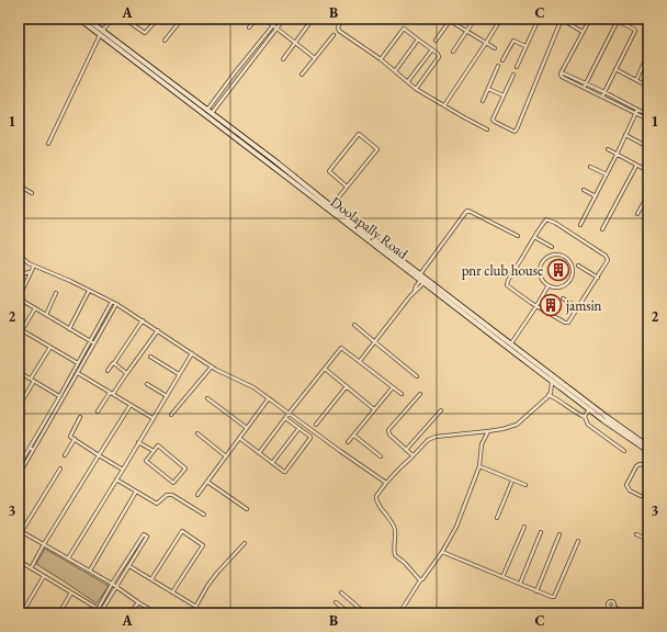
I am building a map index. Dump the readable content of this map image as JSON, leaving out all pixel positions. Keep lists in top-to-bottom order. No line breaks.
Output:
{"streets":{"main road":["Doolapally Road"]},"places":{"building":["pnr club house","jamsin"]},"grid":{"columns":["A","B","C"],"rows":["1","2","3"]}}
